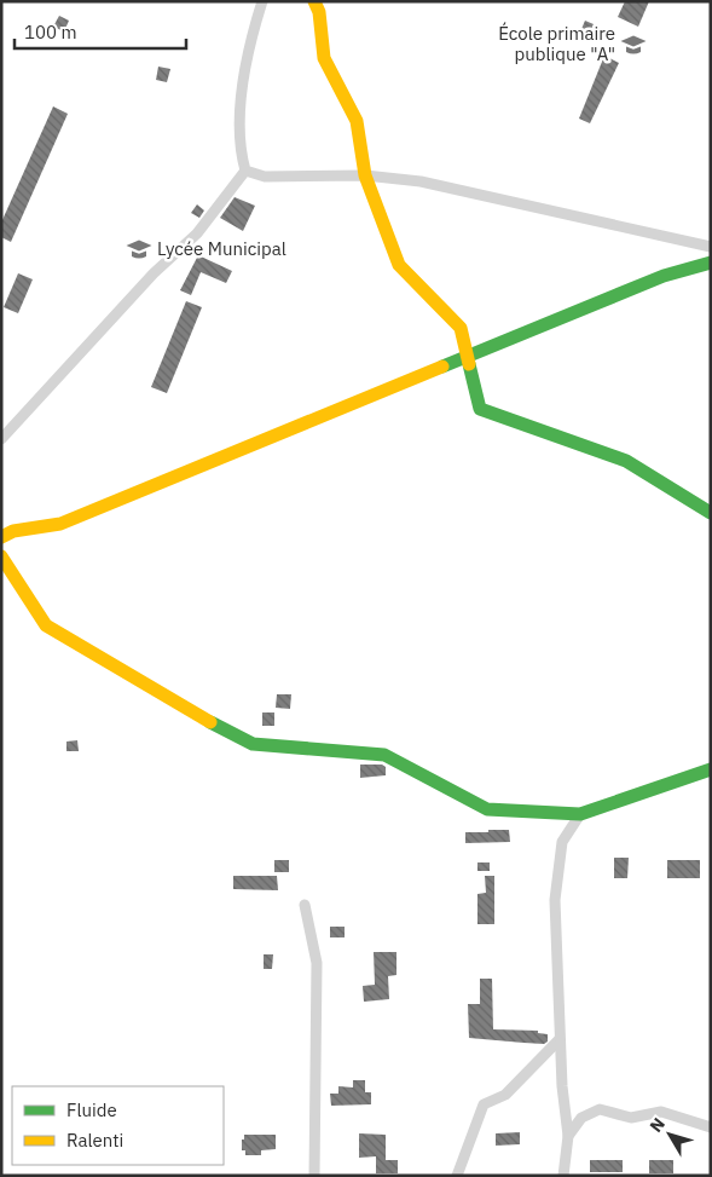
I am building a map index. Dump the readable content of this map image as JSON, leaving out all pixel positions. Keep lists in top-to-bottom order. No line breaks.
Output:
{"places":{"school or university":["École primaire publique \"A\"","Lycée Municipal"]},"legend":["Fluide","Ralenti"],"scale_bar":"100 m","north":"top left"}
